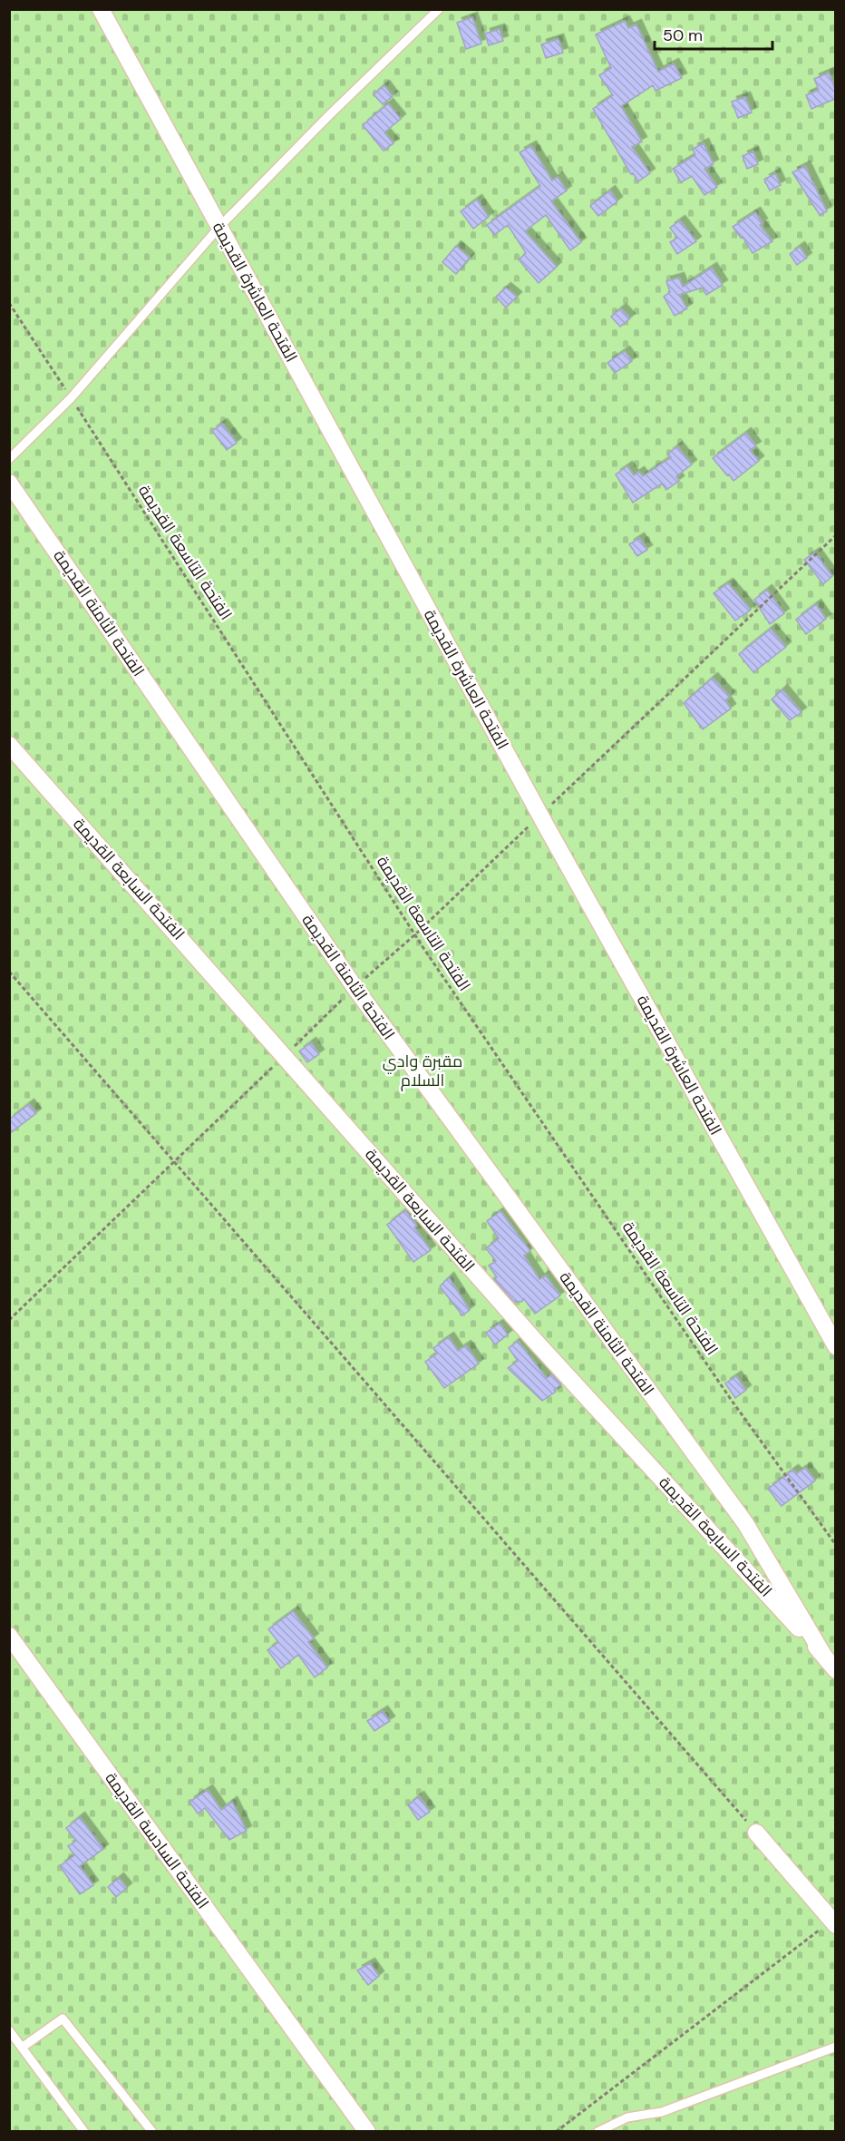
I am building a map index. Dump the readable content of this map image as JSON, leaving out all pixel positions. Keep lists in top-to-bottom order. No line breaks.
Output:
{"streets":{"street":["الفتحة العاشرة القديمة","الفتحة الثامنة القديمة","الفتحة السابعة القديمة","الفتحة السادسة القديمة"],"path":["الفتحة التاسعة القديمة"]},"crossings":[["الفتحة الثامنة القديمة","الفتحة السابعة القديمة"]],"parks":["مقبرة وادي السلام"],"scale_bar":"50 m"}
